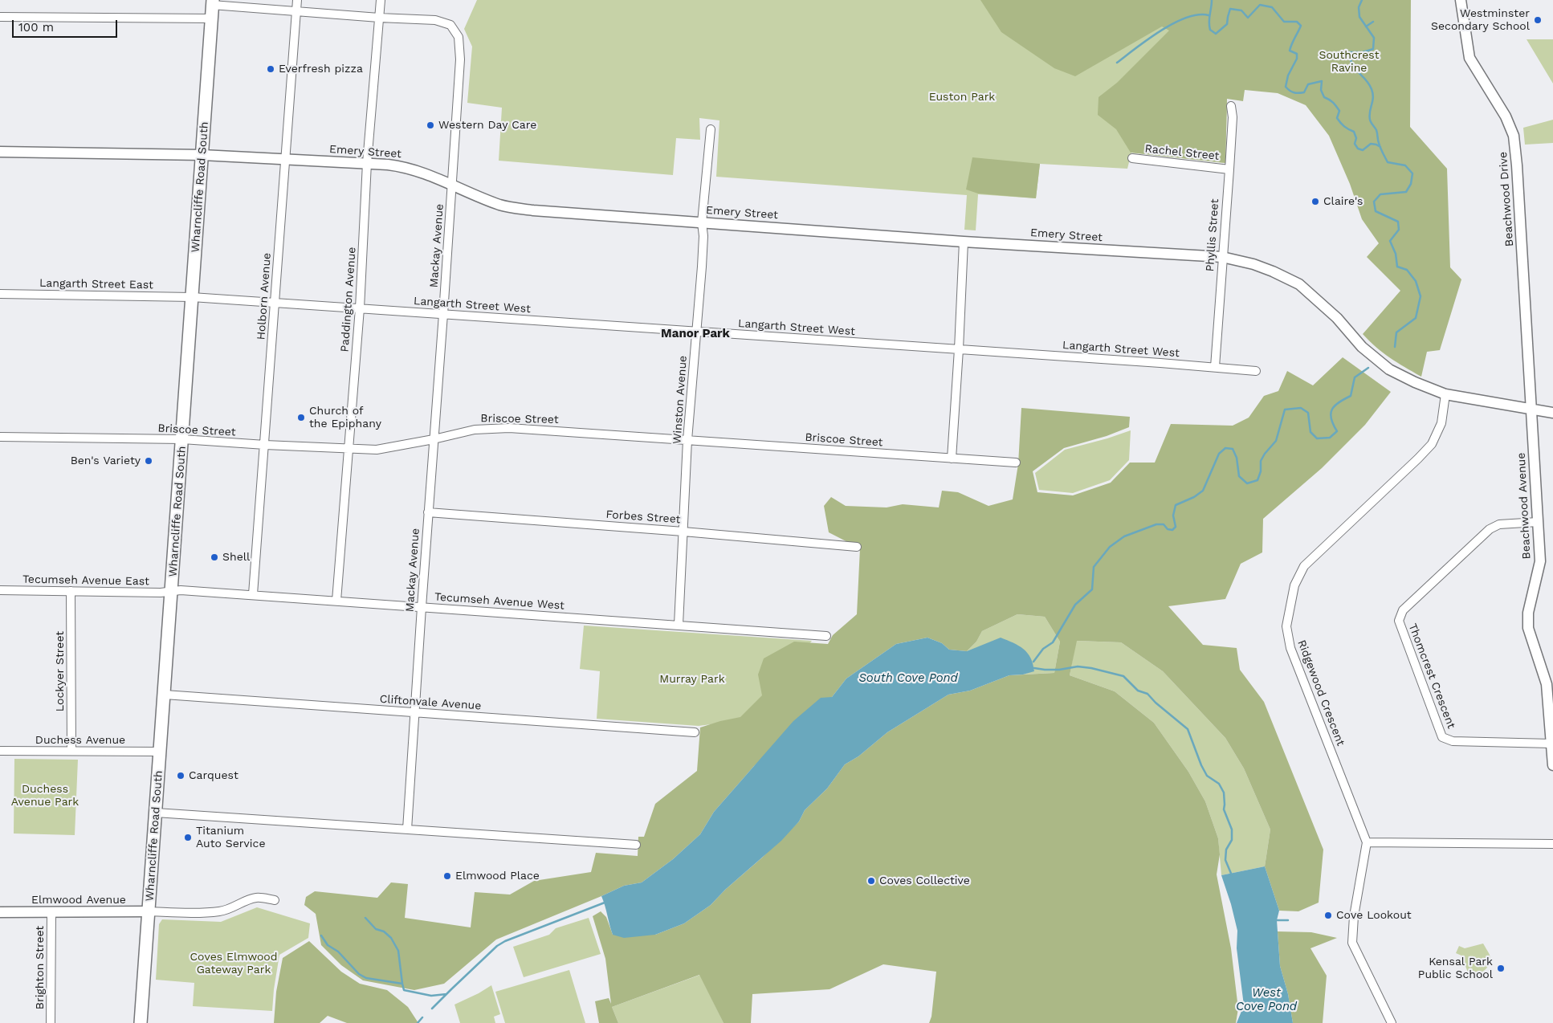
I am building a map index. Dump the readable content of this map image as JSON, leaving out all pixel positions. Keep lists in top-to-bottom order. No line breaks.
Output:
{"streets":{"main road":["Wharncliffe Road South"],"street":["Emery Street","Rachel Street","Beachwood Drive","Phyllis Street","Mackay Avenue","Langarth Street East","Holborn Avenue","Paddington Avenue","Langarth Street West","Winston Avenue","Briscoe Street","Beachwood Avenue","Forbes Street","Tecumseh Avenue East","Tecumseh Avenue West","Lockyer Street","Thomcrest Crescent","Ridgewood Crescent","Cliftonvale Avenue","Duchess Avenue","Elmwood Avenue","Brighton Street"]},"crossings":[["Emery Street","Wharncliffe Road South"],["Emery Street","Beachwood Drive"],["Emery Street","Phyllis Street"],["Emery Street","Mackay Avenue"],["Emery Street","Holborn Avenue"],["Emery Street","Paddington Avenue"],["Emery Street","Winston Avenue"],["Emery Street","Beachwood Avenue"],["Emery Street","Ridgewood Crescent"],["Rachel Street","Phyllis Street"],["Wharncliffe Road South","Mackay Avenue"],["Wharncliffe Road South","Langarth Street East"],["Wharncliffe Road South","Langarth Street West"],["Wharncliffe Road South","Briscoe Street"],["Wharncliffe Road South","Tecumseh Avenue East"],["Wharncliffe Road South","Tecumseh Avenue West"],["Wharncliffe Road South","Cliftonvale Avenue"],["Wharncliffe Road South","Duchess Avenue"],["Wharncliffe Road South","Elmwood Avenue"],["Beachwood Drive","Beachwood Avenue"],["Phyllis Street","Langarth Street West"],["Mackay Avenue","Holborn Avenue"],["Mackay Avenue","Paddington Avenue"],["Mackay Avenue","Langarth Street West"],["Mackay Avenue","Briscoe Street"],["Mackay Avenue","Forbes Street"],["Mackay Avenue","Tecumseh Avenue West"],["Mackay Avenue","Cliftonvale Avenue"],["Langarth Street East","Langarth Street West"],["Holborn Avenue","Langarth Street West"],["Holborn Avenue","Briscoe Street"],["Holborn Avenue","Tecumseh Avenue West"],["Paddington Avenue","Langarth Street West"],["Paddington Avenue","Briscoe Street"],["Paddington Avenue","Tecumseh Avenue West"],["Langarth Street West","Winston Avenue"],["Winston Avenue","Briscoe Street"],["Winston Avenue","Forbes Street"],["Winston Avenue","Tecumseh Avenue West"],["Beachwood Avenue","Thomcrest Crescent"],["Tecumseh Avenue East","Tecumseh Avenue West"],["Tecumseh Avenue East","Lockyer Street"],["Lockyer Street","Duchess Avenue"],["Elmwood Avenue","Brighton Street"]],"districts":["Manor Park"],"water":["South Cove Pond","West Cove Pond"],"parks":["Southcrest Ravine","Euston Park","Murray Park","Duchess Avenue Park","Coves Elmwood Gateway Park"],"places":["Westminster Secondary School","Everfresh pizza","Western Day Care","Claire's","Church of the Epiphany","Ben's Variety","Shell","Carquest","Titanium Auto Service","Elmwood Place","Coves Collective","Cove Lookout","Kensal Park Public School"],"scale_bar":"100 m"}
